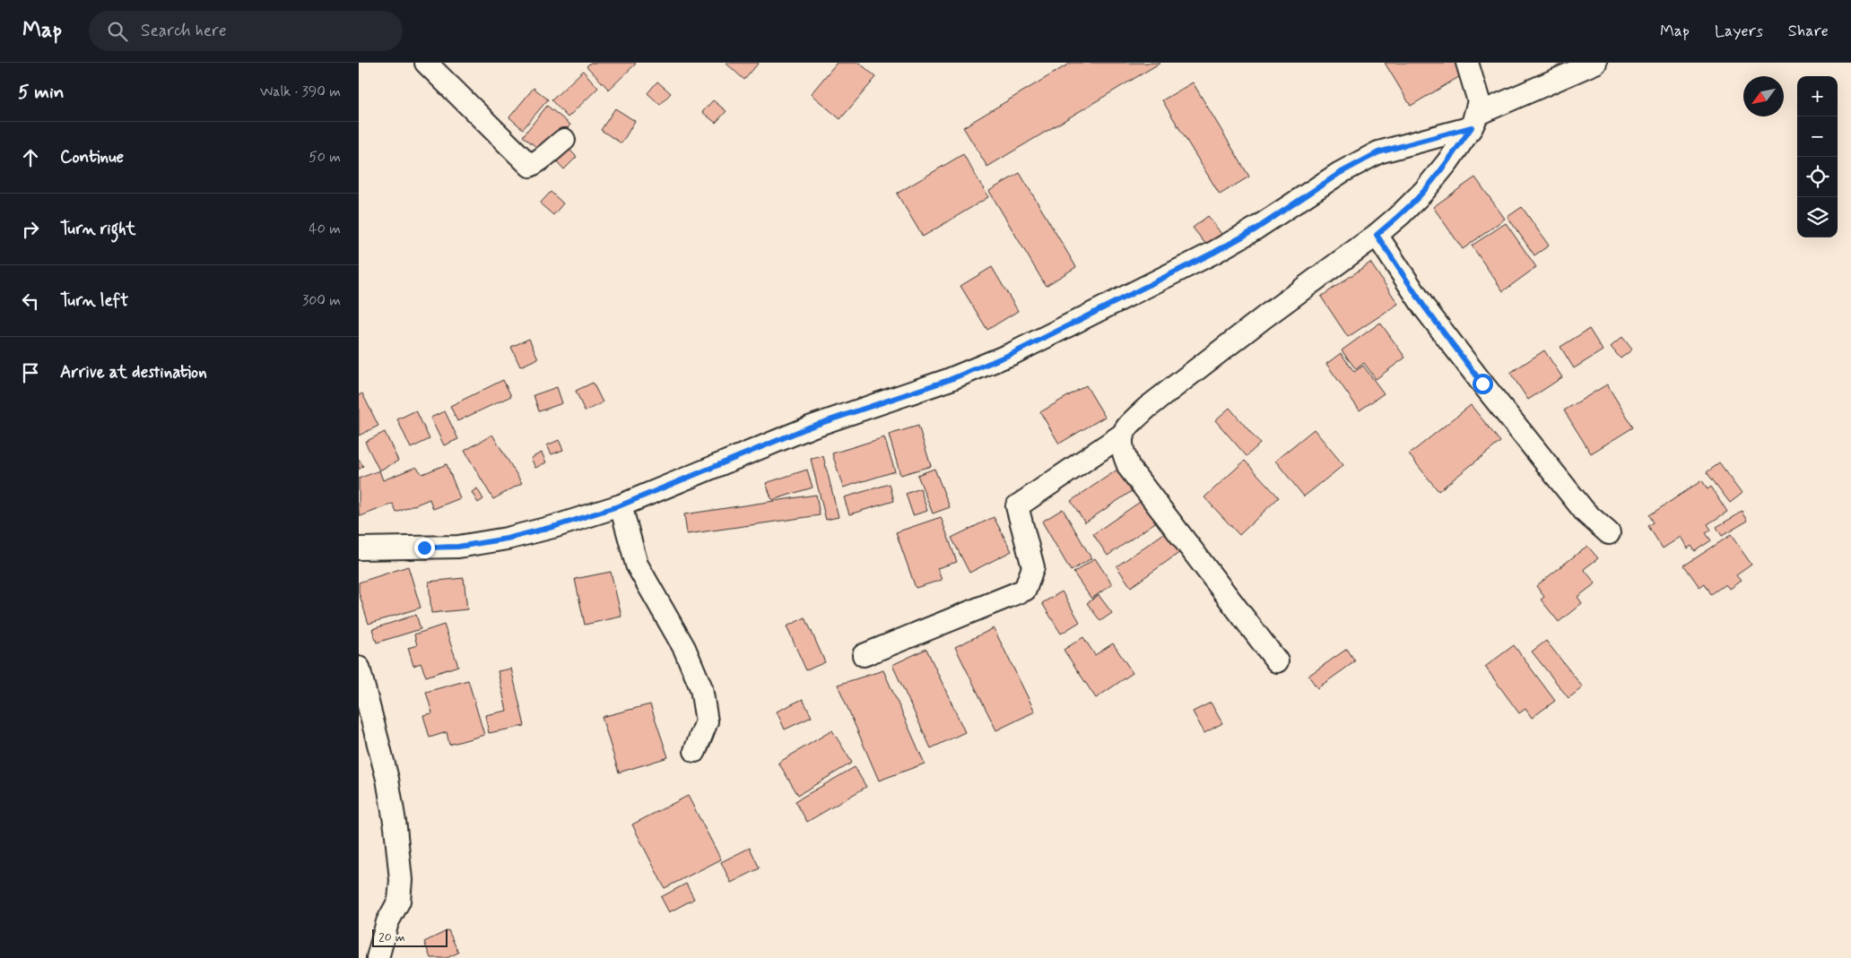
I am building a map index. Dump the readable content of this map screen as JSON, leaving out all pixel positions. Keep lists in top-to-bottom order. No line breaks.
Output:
{"scale_bar":"20 m","north":"bottom left","page":{"header":"Map","search":"Search here","nav":["Map","Layers","Share"],"heading":["5 min","Walk · 390 m"],"map_buttons":["+","−"],"list":[["Continue","50 m"],["Turn right","40 m"],["Turn left","300 m"],"Arrive at destination"],"scale":"20 m"}}
